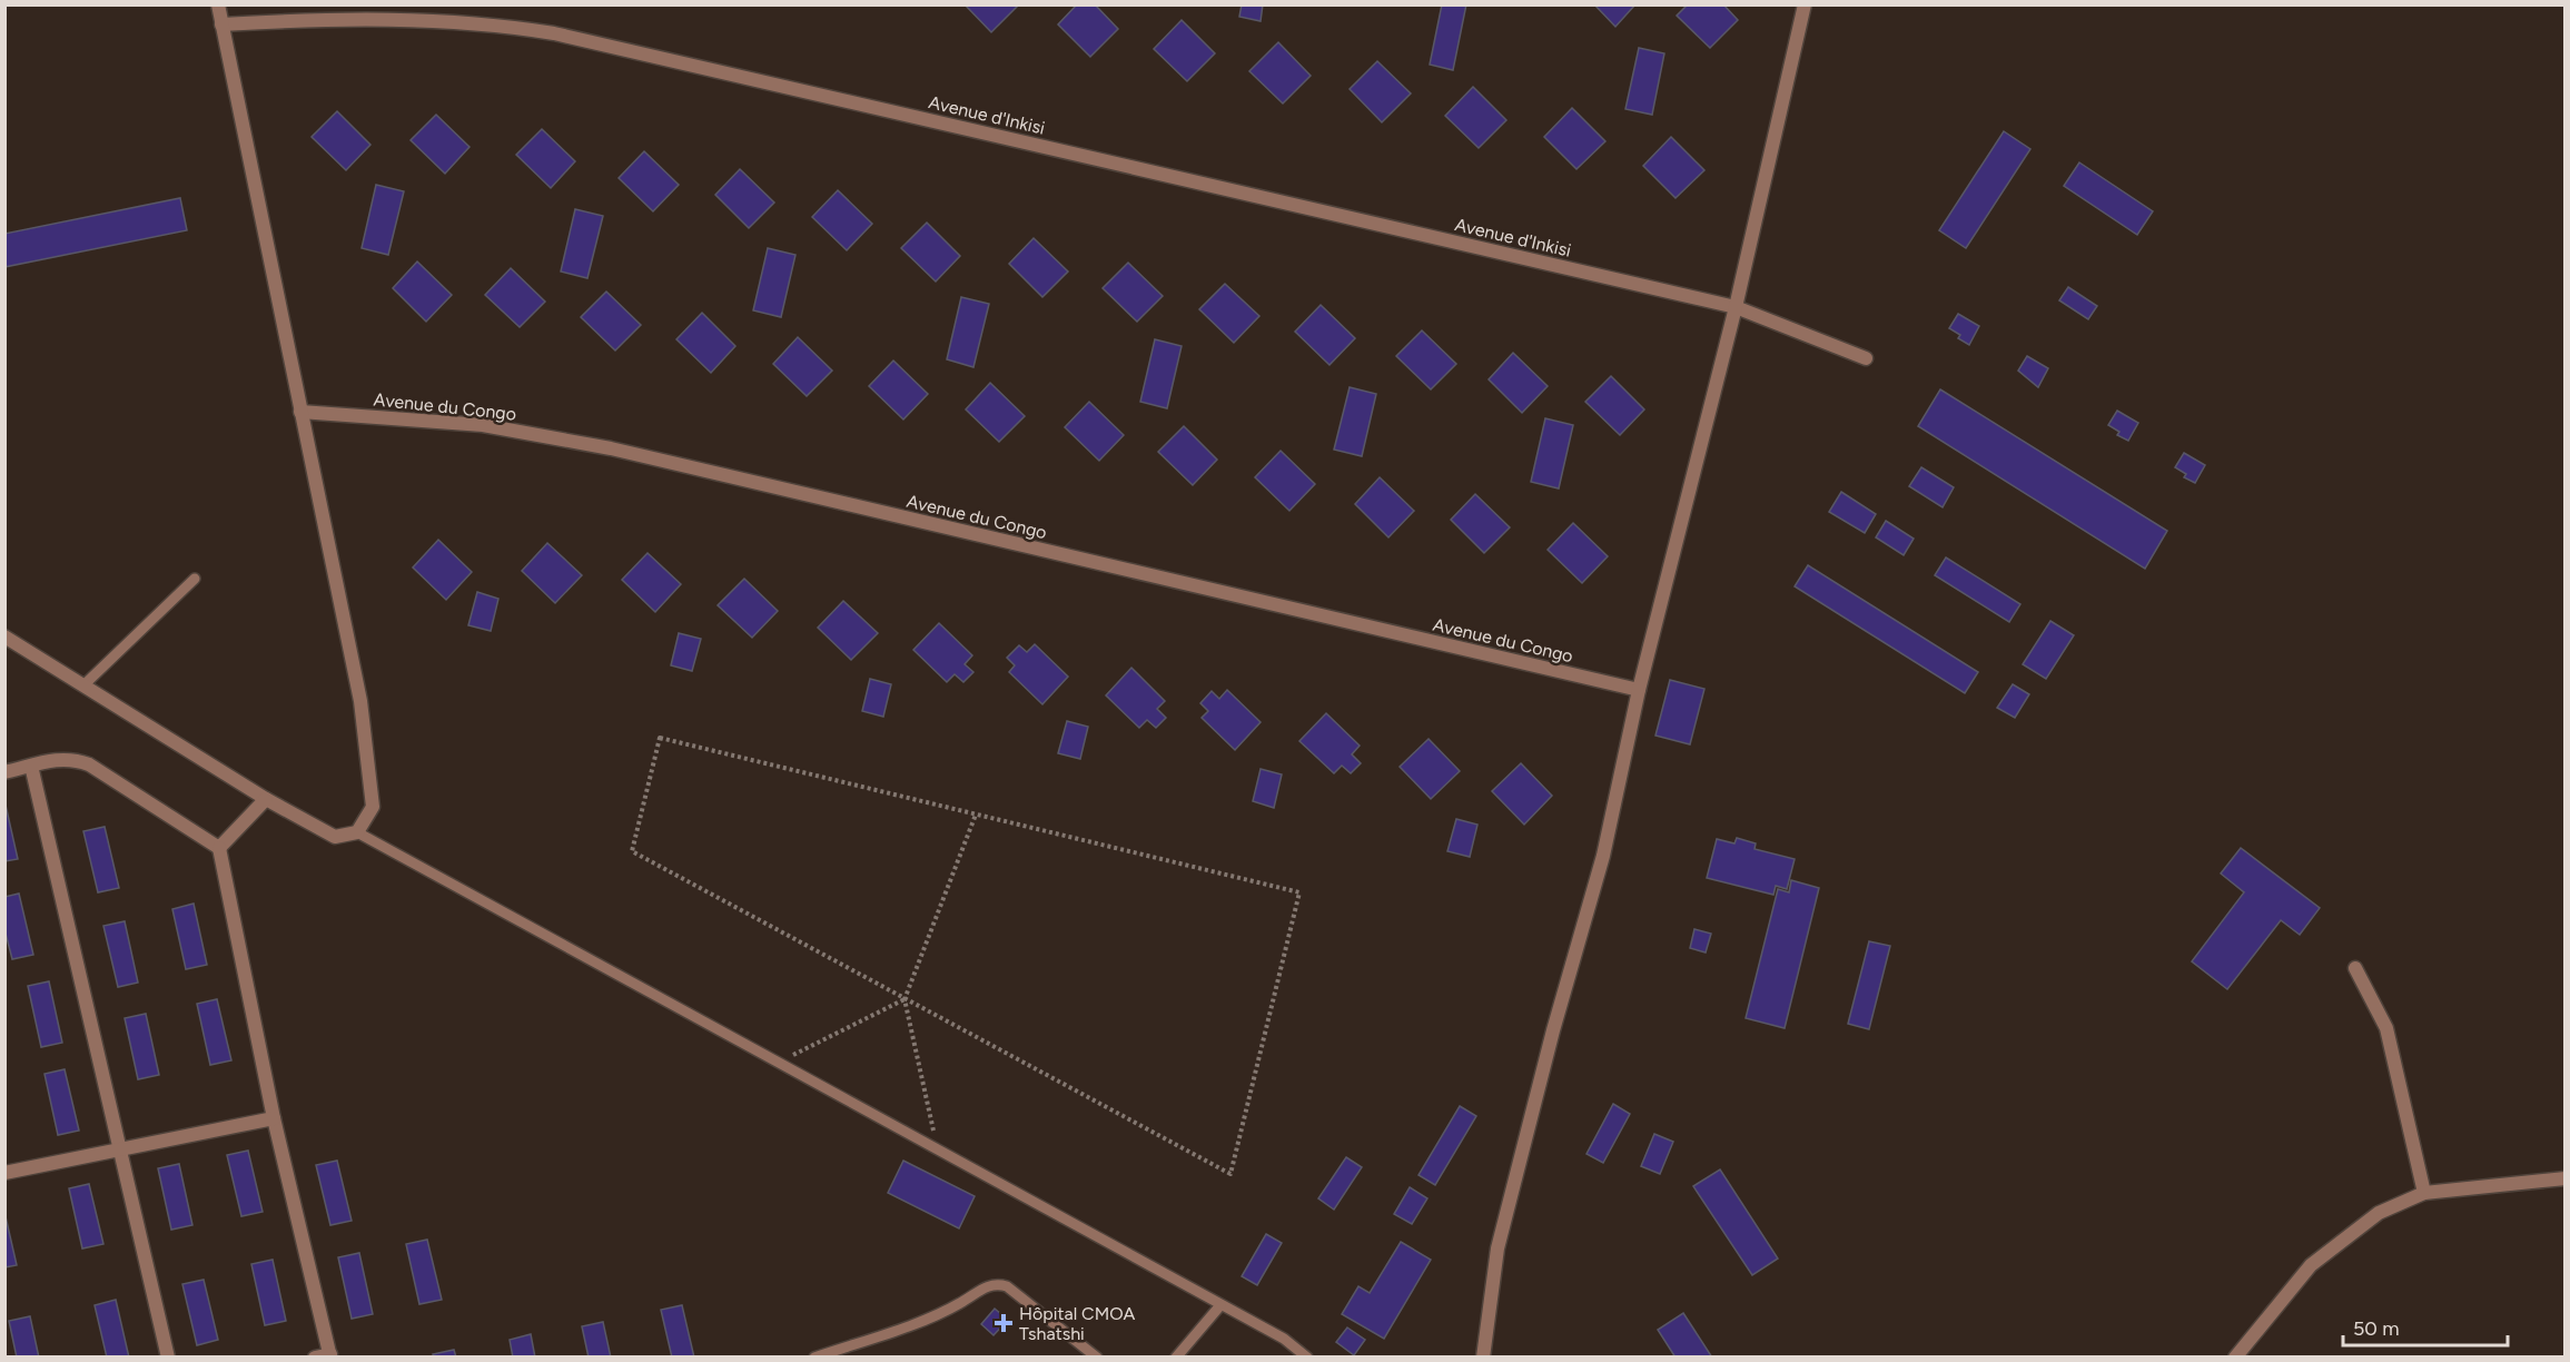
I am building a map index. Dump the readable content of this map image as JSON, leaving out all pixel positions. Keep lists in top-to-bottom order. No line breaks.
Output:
{"streets":{"street":["Avenue d'Inkisi","Avenue du Congo"]},"places":{"health":["Hôpital CMOA Tshatshi"]},"scale_bar":"50 m"}
